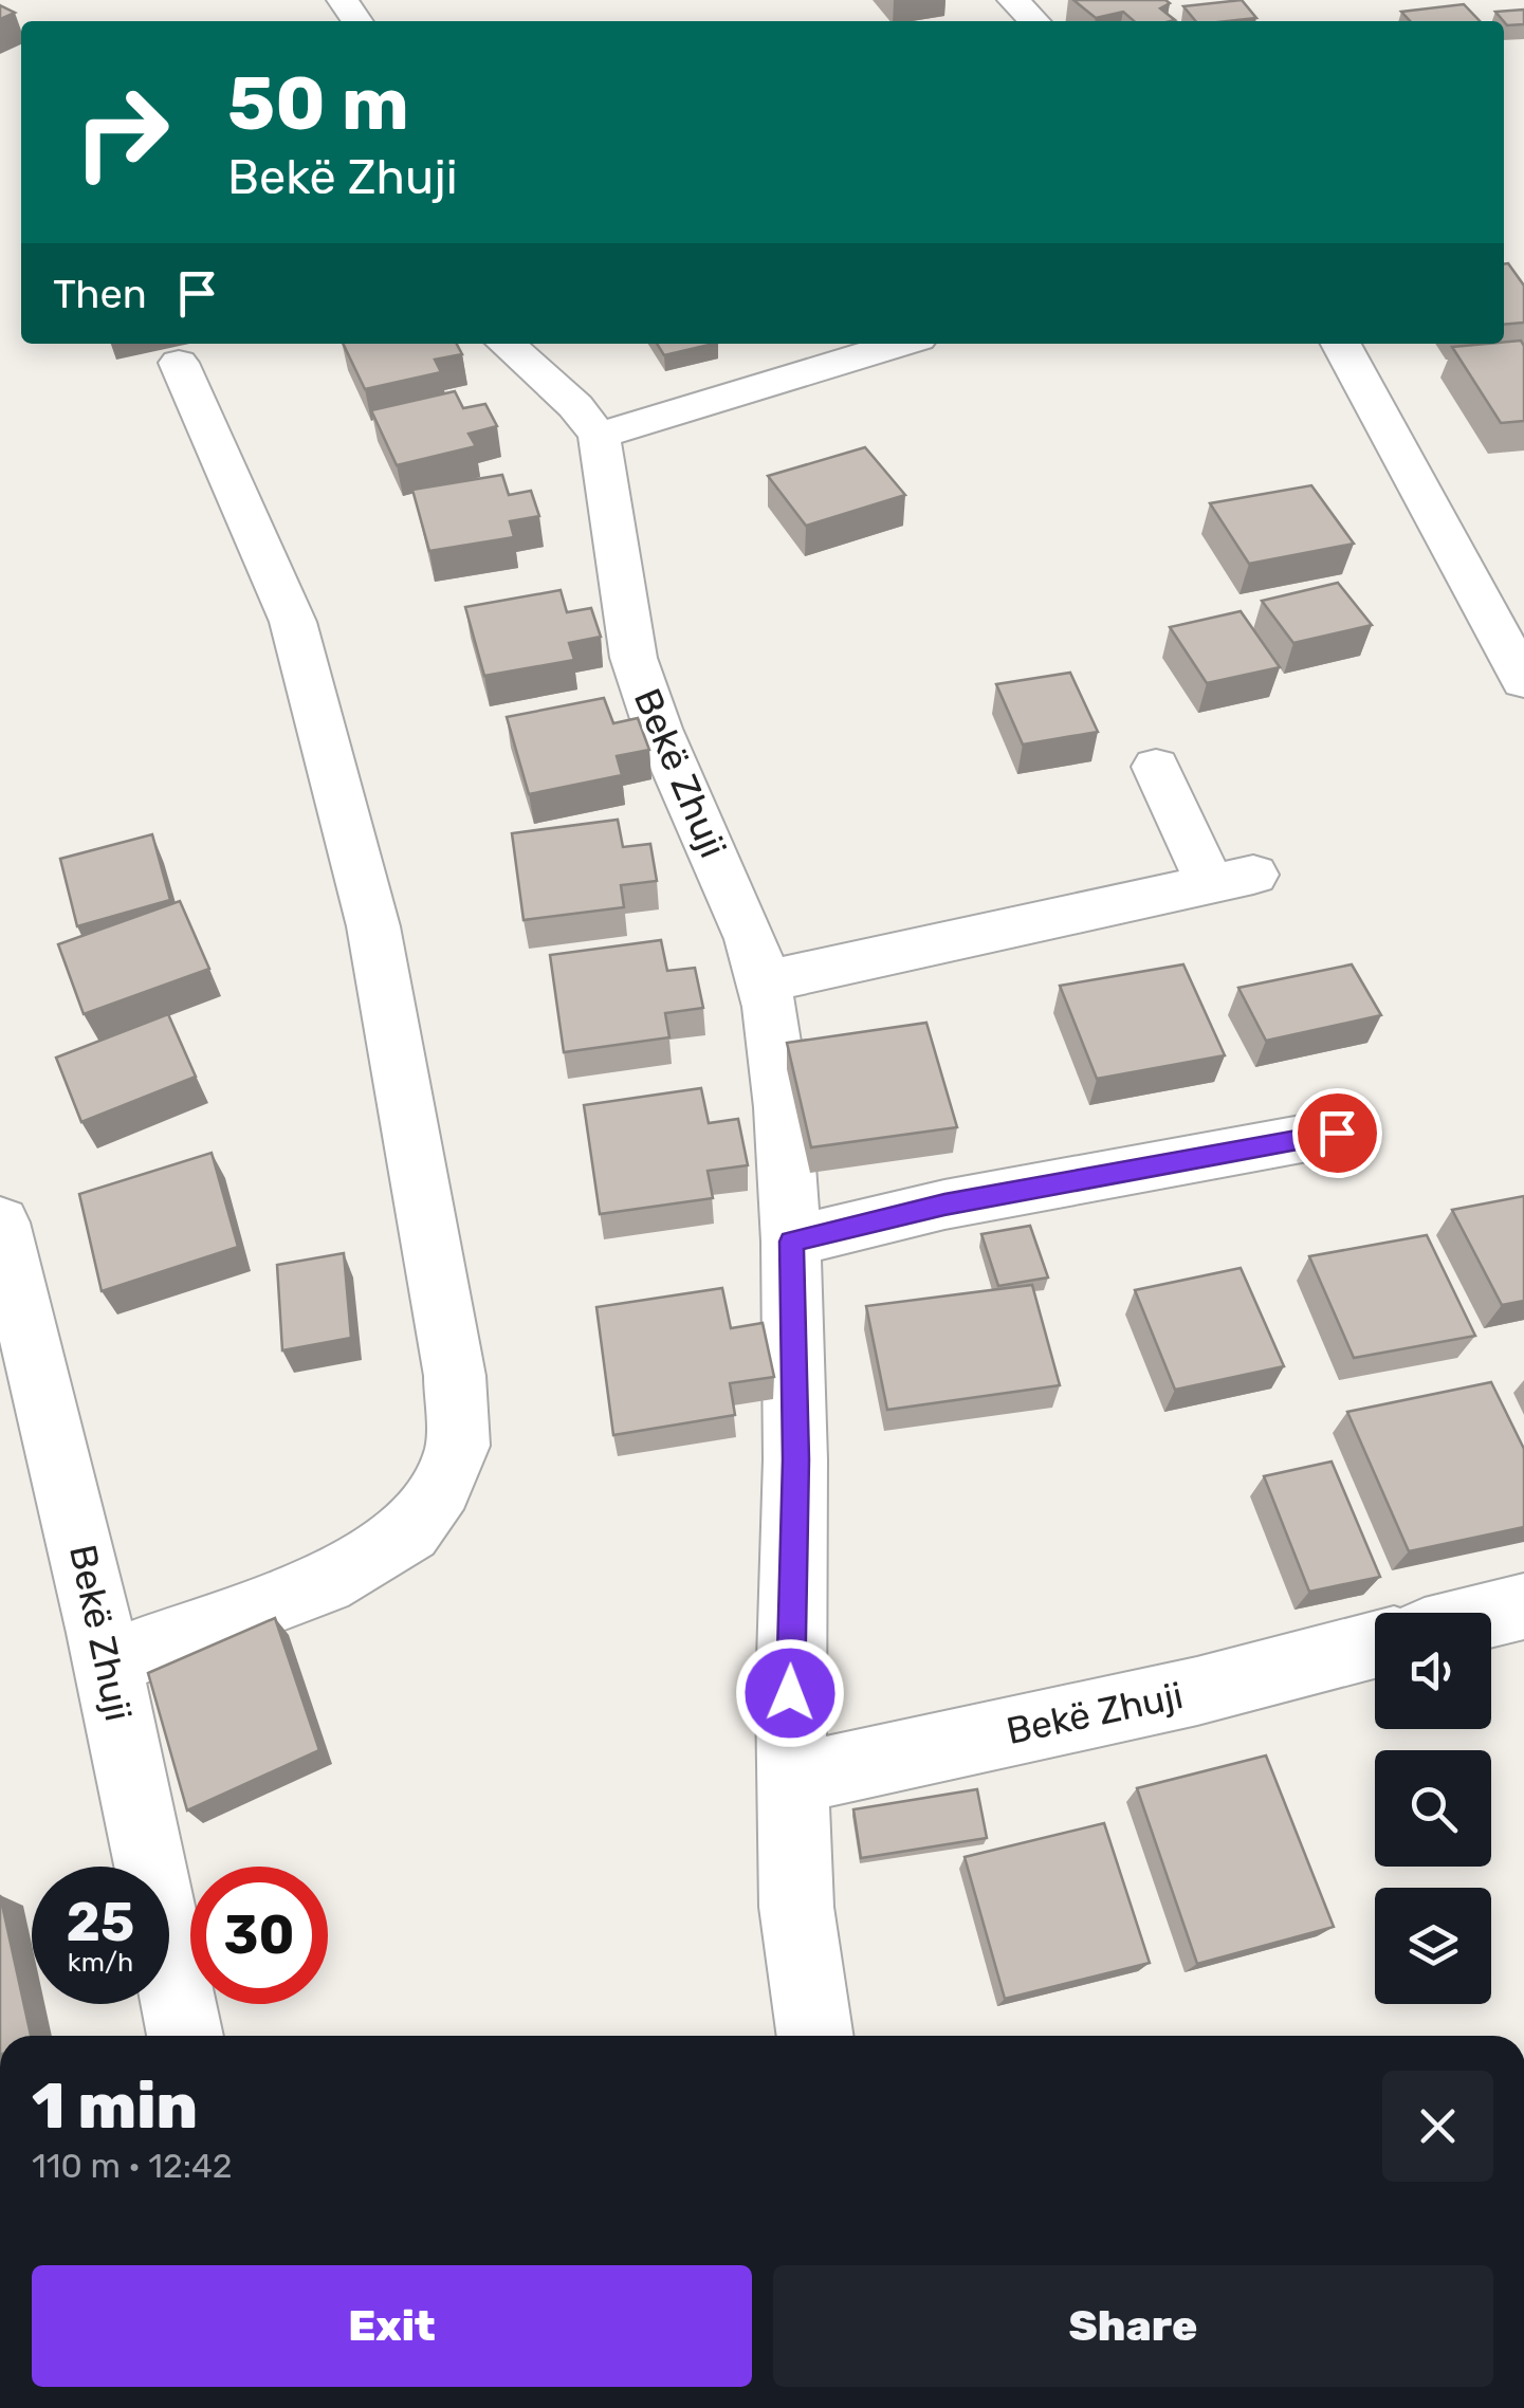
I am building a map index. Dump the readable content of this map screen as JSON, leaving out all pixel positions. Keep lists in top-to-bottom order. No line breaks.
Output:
{"streets":{"street":["Bekë Zhuji"]},"page":{"turn":["50 m","Bekë Zhuji"],"then":"Then","speed":"25 km/h","limit":"30","heading":["1 min","110 m · 12:42"],"buttons":["Exit","Share"]}}
